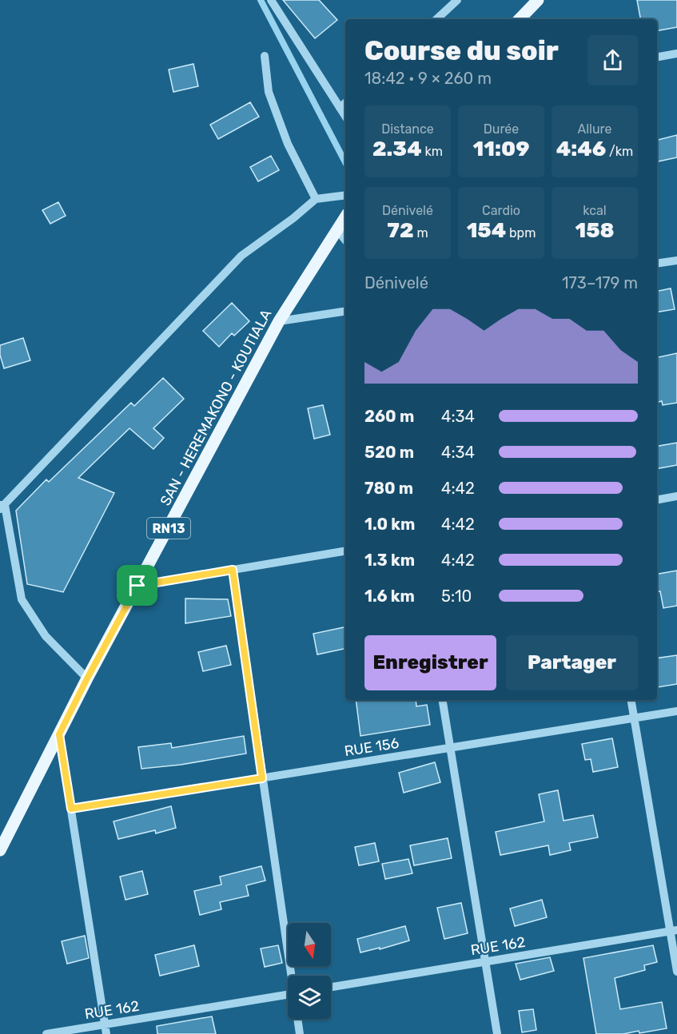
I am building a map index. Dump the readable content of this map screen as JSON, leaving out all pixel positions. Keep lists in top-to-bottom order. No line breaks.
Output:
{"streets":{"main road":["SAN - HEREMAKONO - KOUTIALA","RN13"],"street":["RUE 156","RUE 162"]},"north":"bottom","page":{"heading":["Course du soir","18:42 · 9 × 260 m"],"stats":[["Distance","2.34 km"],["Durée","11:09"],["Allure","4:46 /km"],["Dénivelé","72 m"],["Cardio","154 bpm"],["kcal","158"]],"chart":["Dénivelé","173–179 m"],"list":[{"name":"260 m","note":"4:34"},{"name":"520 m","note":"4:34"},{"name":"780 m","note":"4:42"},{"name":"1.0 km","note":"4:42"},{"name":"1.3 km","note":"4:42"},{"name":"1.6 km","note":"5:10"}],"buttons":["Enregistrer","Partager"]}}
